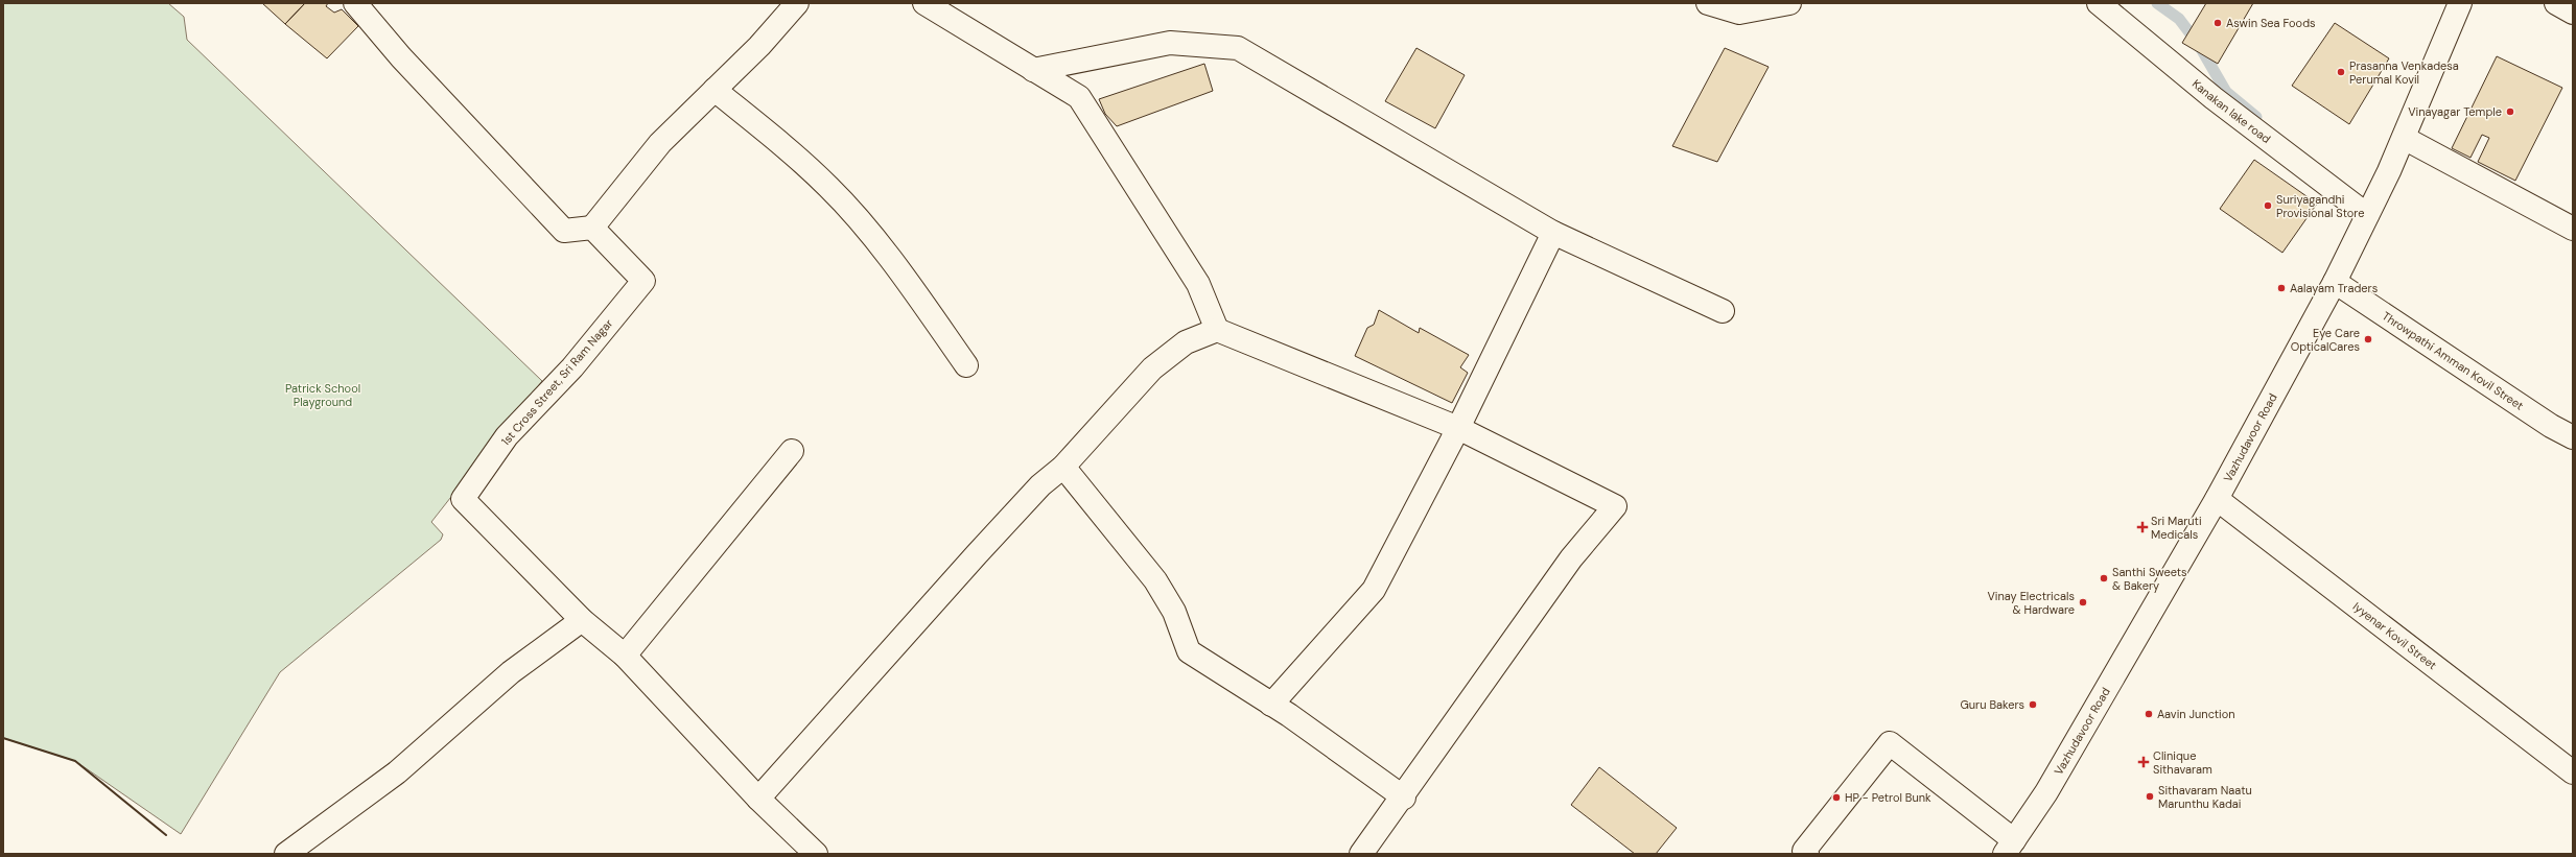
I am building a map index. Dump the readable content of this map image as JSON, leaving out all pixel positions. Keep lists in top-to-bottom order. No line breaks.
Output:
{"streets":{"street":["Kanakan lake road","Throwpathi Amman Kovil Street","1st Cross Street, Sri Ram Nagar","Vazhudavoor Road","Iyyenar Kovil Street"]},"crossings":[["Kanakan lake road","Vazhudavoor Road"],["Throwpathi Amman Kovil Street","Vazhudavoor Road"],["Vazhudavoor Road","Iyyenar Kovil Street"]],"parks":["Patrick School Playground"],"places":{"other":["Aswin Sea Foods","Prasanna Venkadesa Perumal Kovil","Vinayagar Temple","Suriyagandhi Provisional Store","Aalayam Traders","Eye Care OpticalCares","Santhi Sweets & Bakery","Vinay Electricals & Hardware","Guru Bakers","Aavin Junction","Sithavaram Naatu Marunthu Kadai","HP - Petrol Bunk"],"health":["Sri Maruti Medicals","Clinique Sithavaram"]}}
